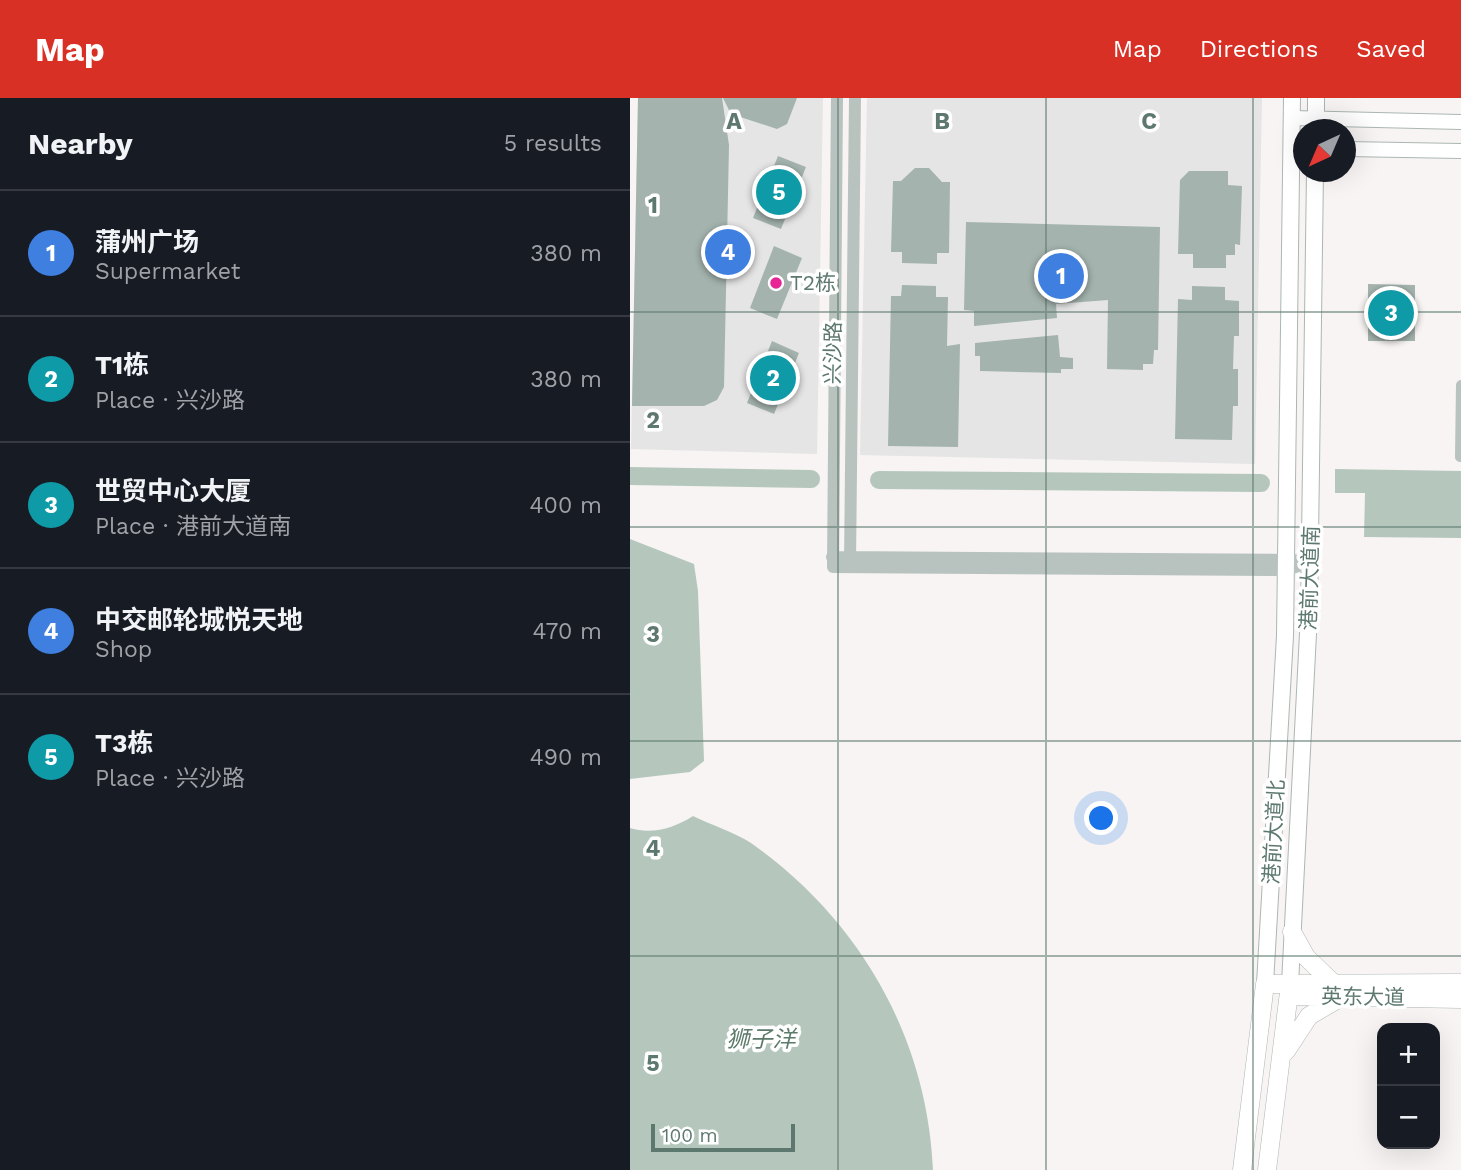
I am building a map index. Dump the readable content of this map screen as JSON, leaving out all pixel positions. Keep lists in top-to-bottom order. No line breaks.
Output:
{"streets":{"highway":["港前大道北","英东大道"],"main road":["港前大道南"],"street":["兴沙路"]},"crossings":[["港前大道南","英东大道"],["港前大道北","英东大道"]],"water":["狮子洋"],"places":["T2栋"],"scale_bar":"100 m","north":"bottom left","page":{"header":"Map","nav":["Map","Directions","Saved"],"heading":["Nearby","5 results"],"pins":["5","4","1","3","2"],"list":[{"mark":"1","name":"蒲州广场","note":"Supermarket","value":"380 m"},{"mark":"2","name":"T1栋","note":"Place · 兴沙路","value":"380 m"},{"mark":"3","name":"世贸中心大厦","note":"Place · 港前大道南","value":"400 m"},{"mark":"4","name":"中交邮轮城悦天地","note":"Shop","value":"470 m"},{"mark":"5","name":"T3栋","note":"Place · 兴沙路","value":"490 m"}],"map_buttons":["+","−"],"scale":"100 m"},"grid":{"columns":["A","B","C"],"rows":["1","2","3","4","5"]}}
